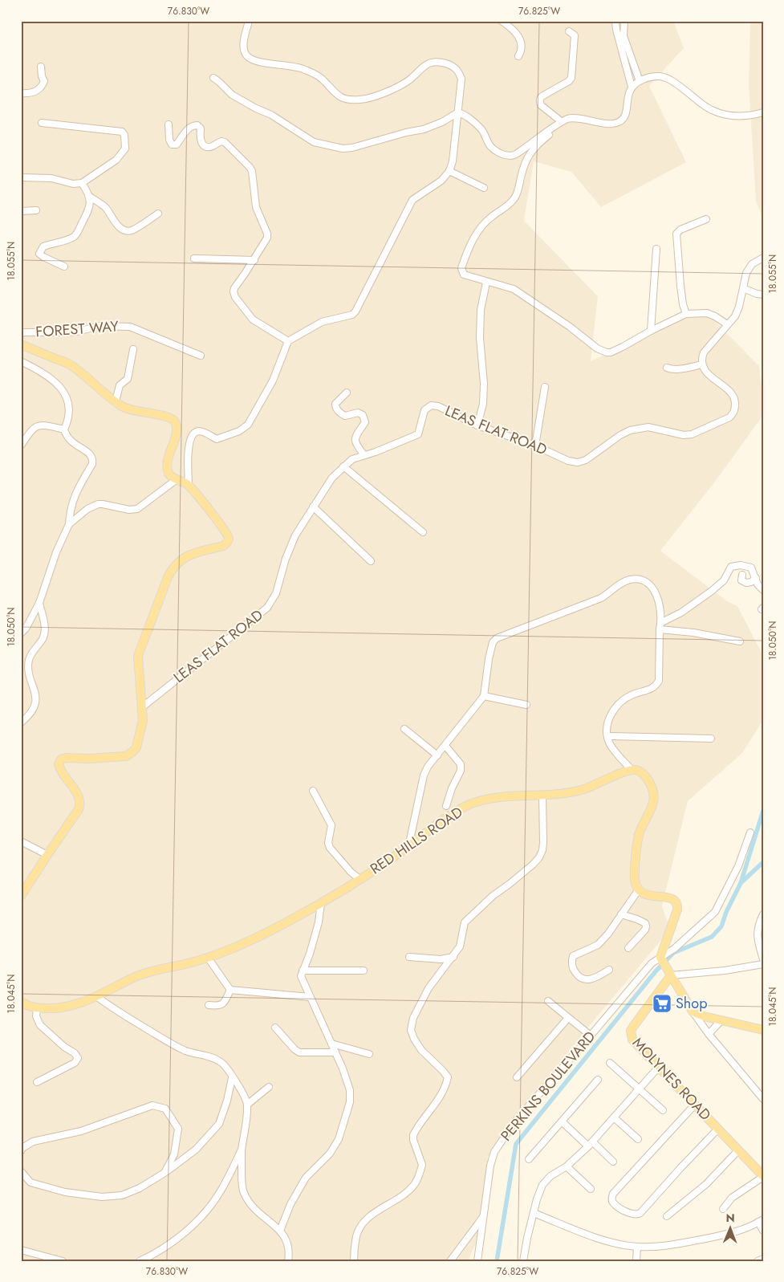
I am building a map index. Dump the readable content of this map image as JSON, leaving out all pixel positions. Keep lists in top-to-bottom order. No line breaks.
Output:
{"streets":{"main road":["RED HILLS ROAD","MOLYNES ROAD"],"street":["FOREST WAY","LEAS FLAT ROAD","PERKINS BOULEVARD"]},"places":{"supermarket":["Shop"]},"north":"top","coordinates":["76.830°W","76.825°W","18.055°N","18.050°N","18.045°N"]}
